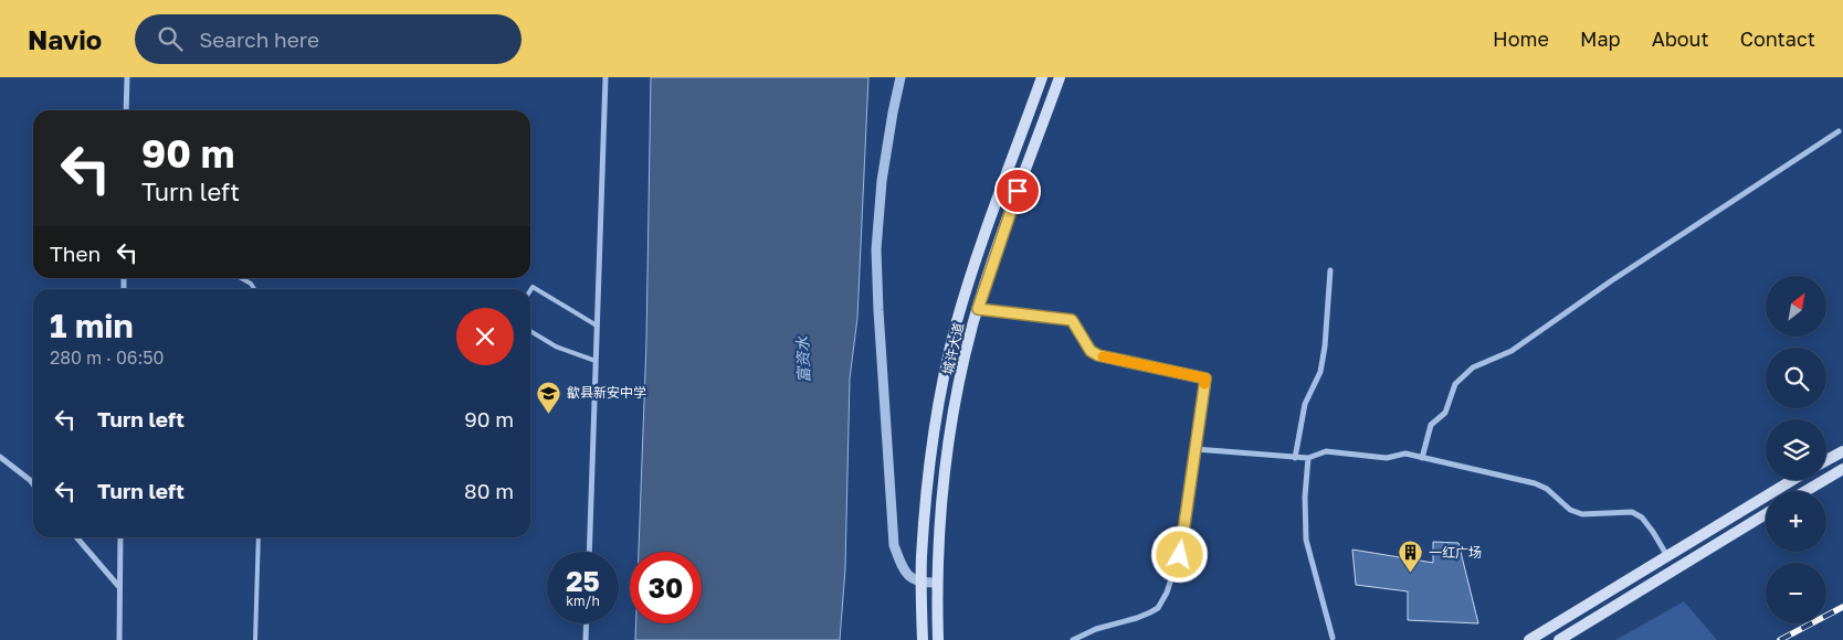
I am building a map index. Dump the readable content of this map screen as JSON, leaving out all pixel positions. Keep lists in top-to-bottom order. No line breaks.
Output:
{"streets":{"main road":["城许大道"]},"water":["富资水"],"places":{"school or university":["歙县新安中学"],"building":["一红广场"]},"north":"top right","page":{"header":"Navio","search":"Search here","nav":["Home","Map","About","Contact"],"turn":["90 m","Turn left"],"then":"Then","map_buttons":["+","−"],"heading":["1 min","280 m · 06:50"],"list":[{"name":"Turn left","value":"90 m"},{"name":"Turn left","value":"80 m"}],"speed":"25 km/h","limit":"30"}}
